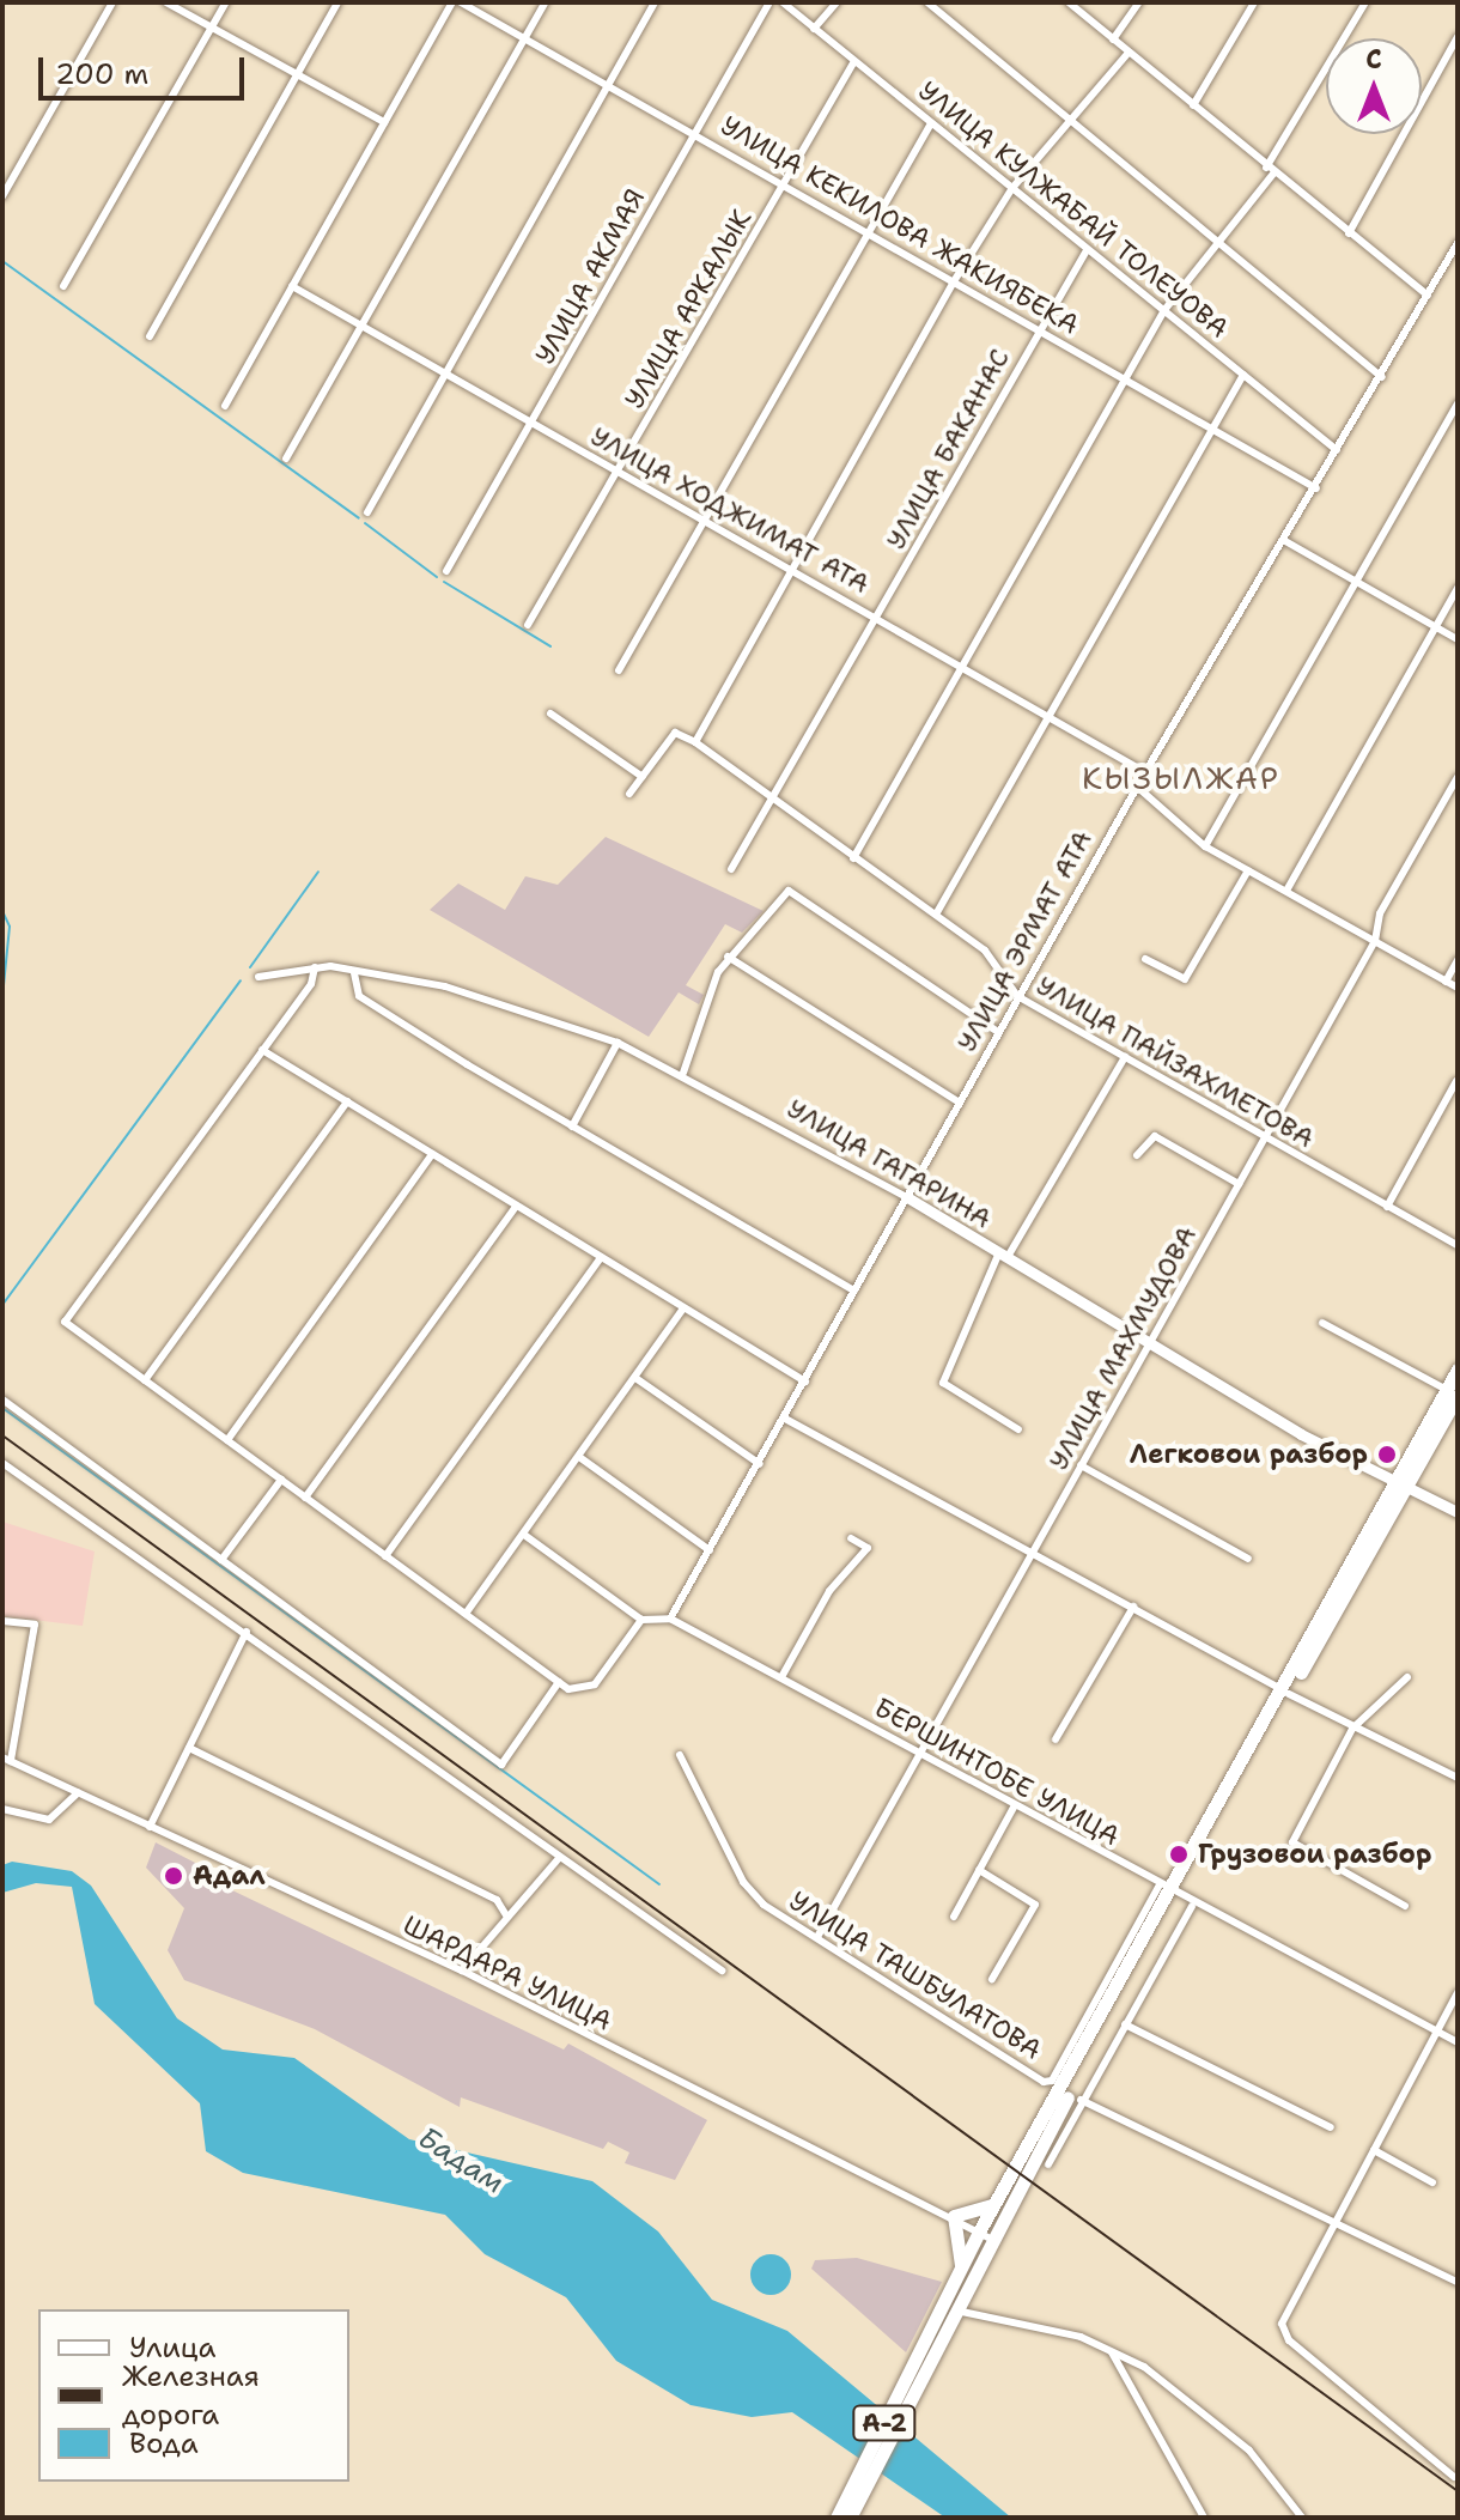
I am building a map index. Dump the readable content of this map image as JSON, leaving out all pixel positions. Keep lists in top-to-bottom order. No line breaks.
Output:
{"streets":{"highway":["A-2"],"street":["УЛИЦА КУЛЖАБАЙ ТОЛЕУОВА","УЛИЦА КЕКИЛОВА ЖАКИЯБЕКА","УЛИЦА АКМАЯ","УЛИЦА АРКАЛЫК","УЛИЦА БАКАНАС","УЛИЦА ХОДЖИМАТ АТА","УЛИЦА ЭРМАТ АТА","УЛИЦА ПАЙЗАХМЕТОВА","УЛИЦА ГАГАРИНА","УЛИЦА МАХМУДОВА","БЕРШИНТОБЕ УЛИЦА","ШАРДАРА УЛИЦА","УЛИЦА ТАШБУЛАТОВА"]},"crossings":[["УЛИЦА КУЛЖАБАЙ ТОЛЕУОВА","УЛИЦА АРКАЛЫК"],["УЛИЦА КУЛЖАБАЙ ТОЛЕУОВА","УЛИЦА БАКАНАС"],["УЛИЦА КУЛЖАБАЙ ТОЛЕУОВА","УЛИЦА ЭРМАТ АТА"],["УЛИЦА КЕКИЛОВА ЖАКИЯБЕКА","УЛИЦА АКМАЯ"],["УЛИЦА КЕКИЛОВА ЖАКИЯБЕКА","УЛИЦА АРКАЛЫК"],["УЛИЦА КЕКИЛОВА ЖАКИЯБЕКА","УЛИЦА БАКАНАС"],["УЛИЦА КЕКИЛОВА ЖАКИЯБЕКА","УЛИЦА ЭРМАТ АТА"],["УЛИЦА АКМАЯ","УЛИЦА ХОДЖИМАТ АТА"],["УЛИЦА АРКАЛЫК","УЛИЦА ХОДЖИМАТ АТА"],["УЛИЦА БАКАНАС","УЛИЦА ХОДЖИМАТ АТА"],["УЛИЦА БАКАНАС","УЛИЦА ПАЙЗАХМЕТОВА"],["УЛИЦА ХОДЖИМАТ АТА","УЛИЦА ЭРМАТ АТА"],["УЛИЦА ЭРМАТ АТА","УЛИЦА ПАЙЗАХМЕТОВА"],["УЛИЦА ЭРМАТ АТА","УЛИЦА ГАГАРИНА"],["УЛИЦА ЭРМАТ АТА","БЕРШИНТОБЕ УЛИЦА"],["УЛИЦА ПАЙЗАХМЕТОВА","УЛИЦА МАХМУДОВА"],["УЛИЦА ГАГАРИНА","УЛИЦА МАХМУДОВА"],["УЛИЦА ГАГАРИНА","A-2"],["УЛИЦА МАХМУДОВА","БЕРШИНТОБЕ УЛИЦА"],["УЛИЦА МАХМУДОВА","УЛИЦА ТАШБУЛАТОВА"],["БЕРШИНТОБЕ УЛИЦА","УЛИЦА ТАШБУЛАТОВА"],["БЕРШИНТОБЕ УЛИЦА","A-2"],["ШАРДАРА УЛИЦА","A-2"],["УЛИЦА ТАШБУЛАТОВА","A-2"]],"districts":["КЫЗЫЛЖАР"],"water":["Бадам"],"places":["Легковои разбор","Грузовои разбор","Адал"],"legend":["Улица","Железная дорога","Вода"],"scale_bar":"200 m","north":"top"}
